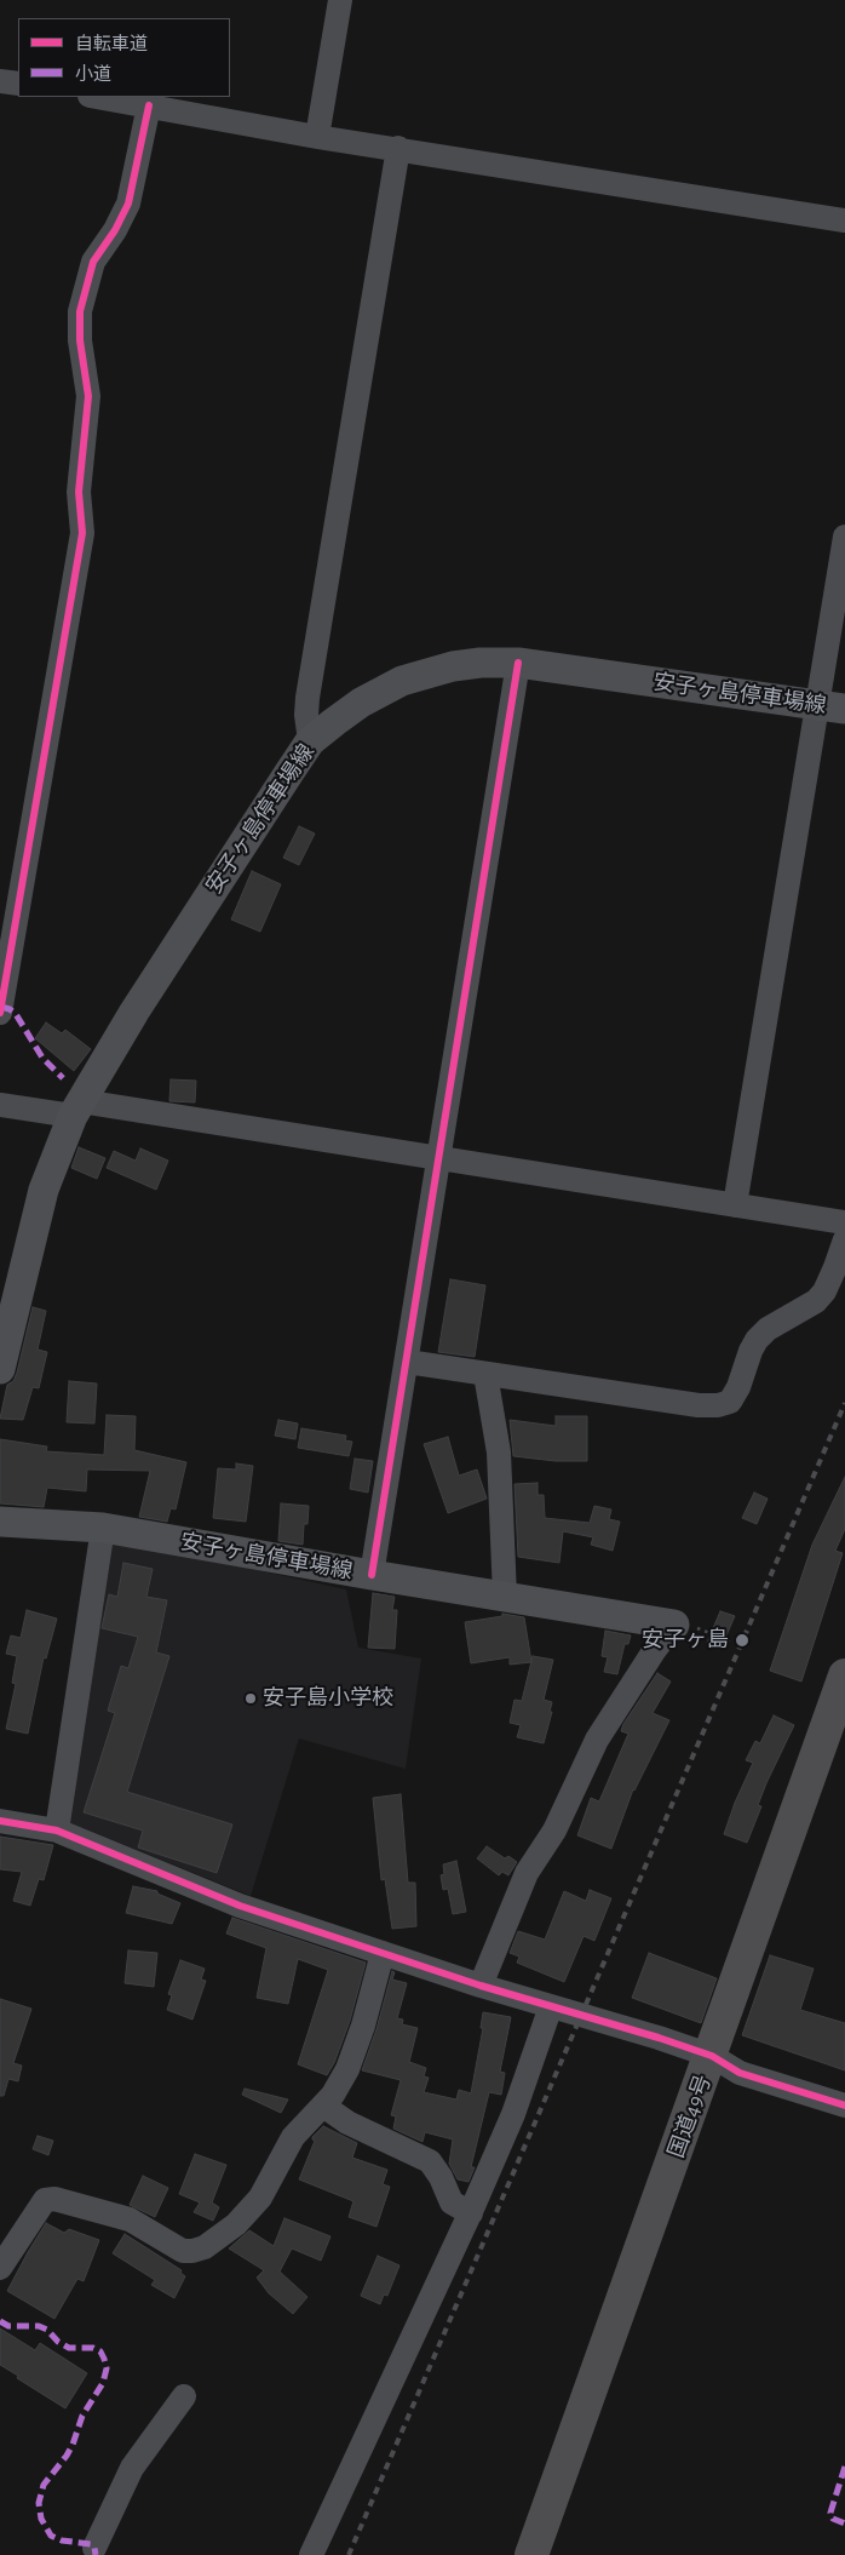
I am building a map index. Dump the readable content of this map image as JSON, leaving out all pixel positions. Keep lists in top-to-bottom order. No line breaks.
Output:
{"streets":{"highway":["国道49号"],"main road":["安子ヶ島停車場線"]},"places":["安子ヶ島","安子島小学校"],"legend":["自転車道","小道"]}
